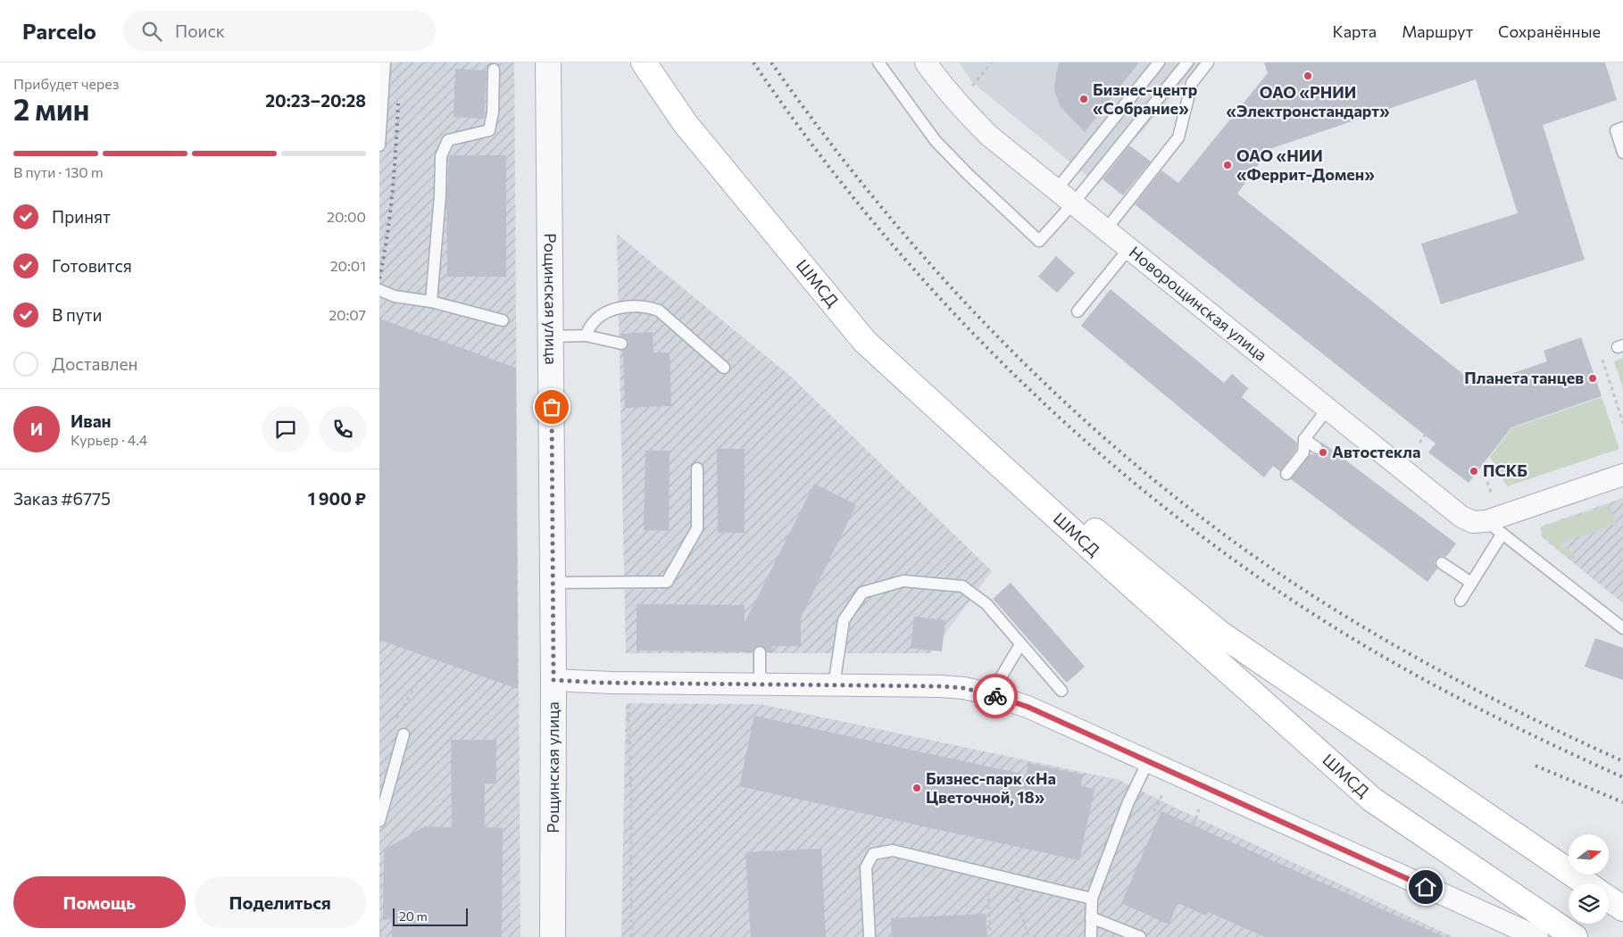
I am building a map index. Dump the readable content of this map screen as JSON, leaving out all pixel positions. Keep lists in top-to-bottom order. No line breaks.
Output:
{"streets":{"main road":["ШМСД"],"street":["Рощинская улица","Новорощинская улица"]},"places":["ОАО «РНИИ «Электронстандарт»","Бизнес-центр «Собрание»","ОАО «НИИ «Феррит-Домен»","Планета танцев","Автостекла","ПСКБ","Бизнес-парк «На Цветочной, 18»"],"scale_bar":"20 m","north":"right","page":{"header":"Parcelo","search":"Поиск","nav":["Карта","Маршрут","Сохранённые"],"heading":["2 мин","Прибудет через","20:23–20:28"],"panel":["Иван","Курьер · 4.4","Заказ #6775","1 900 ₽"],"bar":"В пути · 130 m","list":[["Принят","20:00"],["Готовится","20:01"],["В пути","20:07"],"Доставлен"],"round":"И","buttons":["Помощь","Поделиться"],"scale":"20 m"}}
